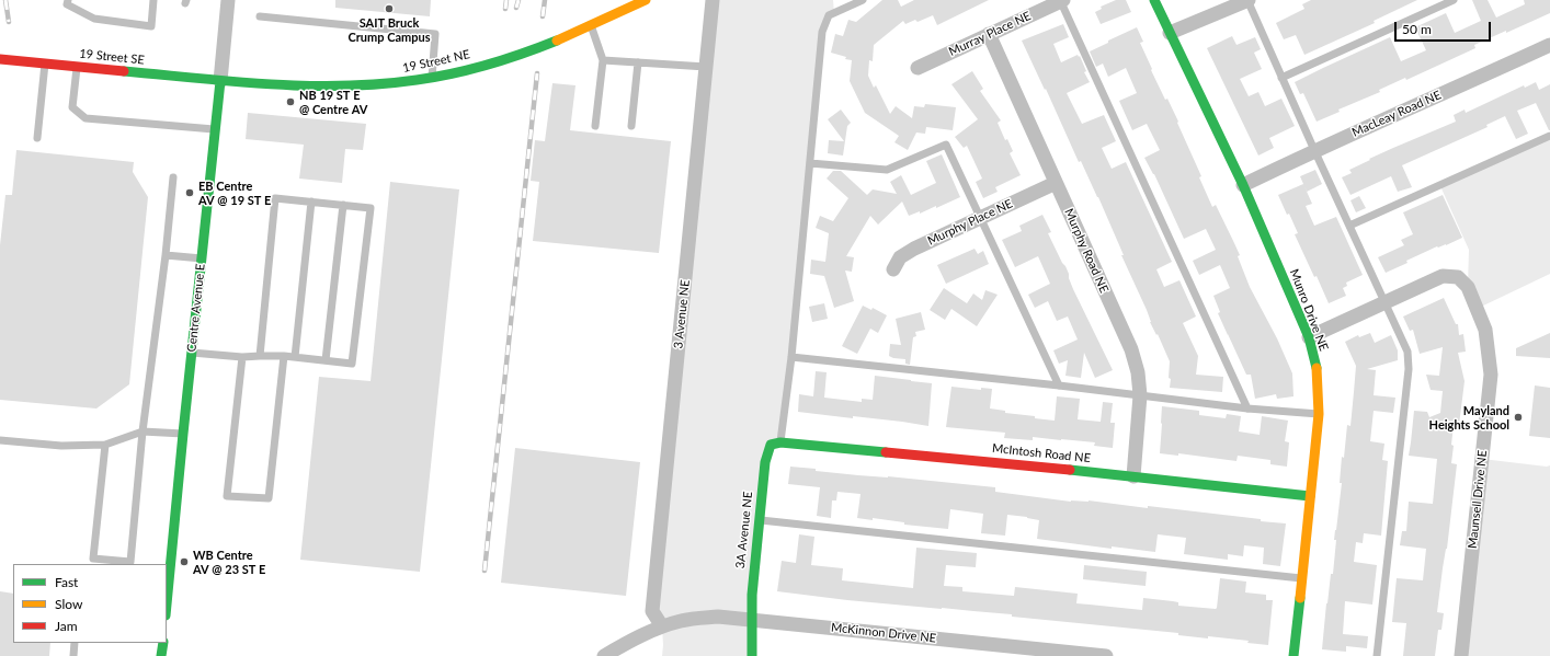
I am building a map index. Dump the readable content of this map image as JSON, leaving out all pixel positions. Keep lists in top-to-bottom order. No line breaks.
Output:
{"streets":{"street":["Murray Place NE","19 Street SE","19 Street NE","MacLeay Road NE","Murphy Place NE","Murphy Road NE","Centre Avenue E","Munro Drive NE","3 Avenue NE","McIntosh Road NE","Maunsell Drive NE","3A Avenue NE","McKinnon Drive NE"]},"crossings":[["Murray Place NE","Murphy Road NE"],["19 Street SE","19 Street NE"],["19 Street SE","Centre Avenue E"],["19 Street NE","Centre Avenue E"],["MacLeay Road NE","Munro Drive NE"],["Murphy Place NE","Murphy Road NE"],["Murphy Road NE","McIntosh Road NE"],["Munro Drive NE","McIntosh Road NE"],["Munro Drive NE","Maunsell Drive NE"],["3 Avenue NE","McKinnon Drive NE"],["McIntosh Road NE","3A Avenue NE"],["3A Avenue NE","McKinnon Drive NE"]],"places":["SAIT Bruck Crump Campus","NB 19 ST E @ Centre AV","EB Centre AV @ 19 ST E","Mayland Heights School","WB Centre AV @ 23 ST E"],"legend":["Fast","Slow","Jam"],"scale_bar":"50 m"}
